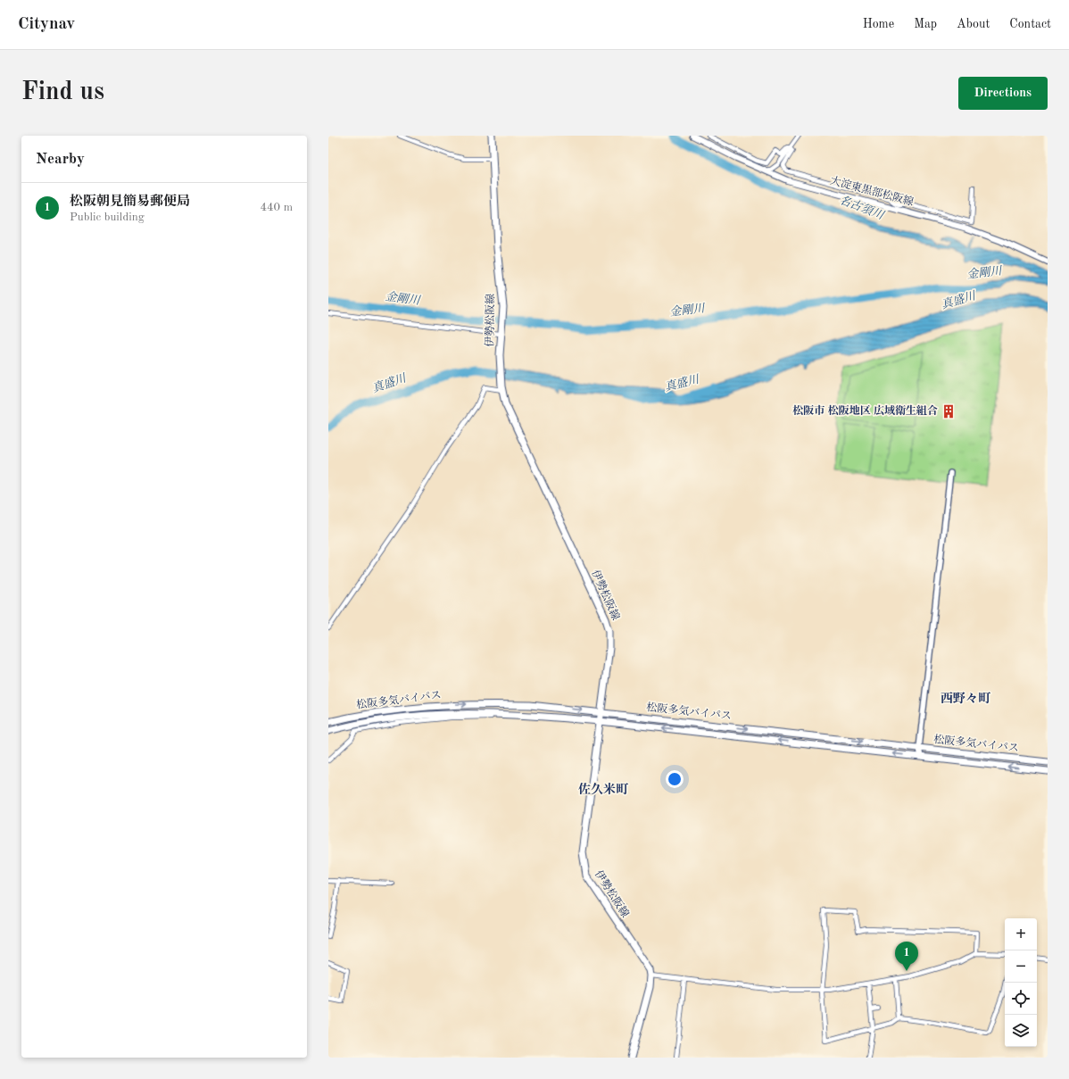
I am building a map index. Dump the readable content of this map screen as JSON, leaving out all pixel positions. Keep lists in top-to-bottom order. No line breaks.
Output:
{"streets":{"main road":["大淀東黒部松阪線","伊勢松阪線","松阪多気バイパス"]},"crossings":[["伊勢松阪線","松阪多気バイパス"]],"districts":["西野々町","佐久米町"],"water":["名古須川","金剛川","真盛川"],"places":{"building":["松阪市 松阪地区 広域衛生組合"]},"page":{"header":"Citynav","nav":["Home","Map","About","Contact"],"buttons":"Directions","title":"Find us","heading":"Nearby","list":[{"mark":"1","name":"松阪朝見簡易郵便局","note":"Public building","value":"440 m"}],"map_buttons":["+","−"],"pins":"1"}}
